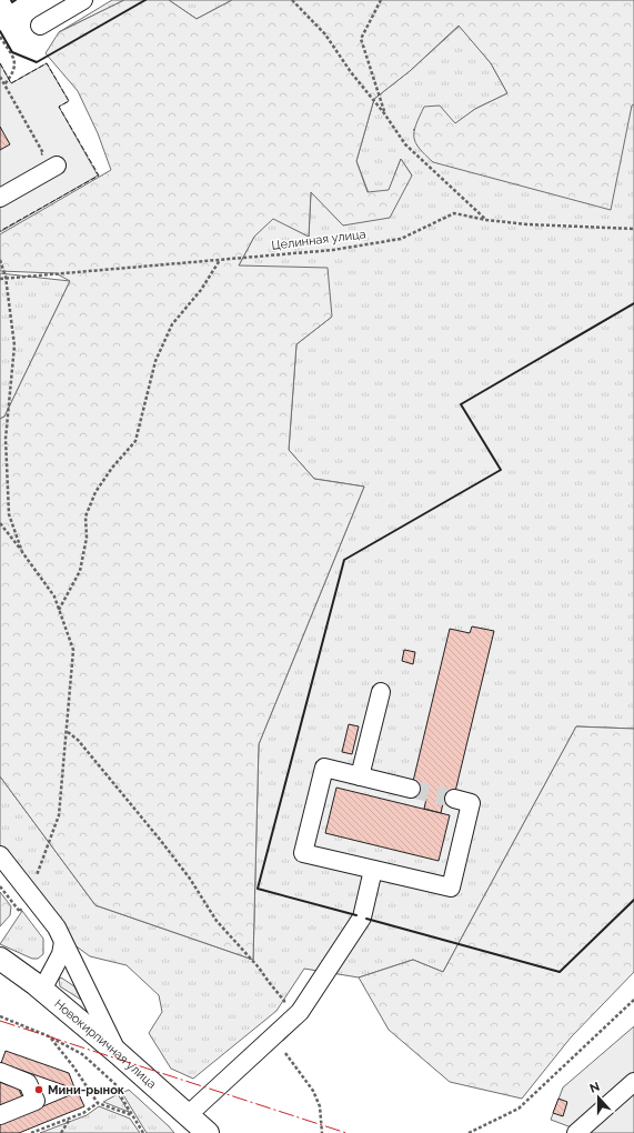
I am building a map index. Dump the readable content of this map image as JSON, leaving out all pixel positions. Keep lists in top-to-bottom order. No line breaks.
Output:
{"streets":{"main road":["Новокирпичная улица"],"path":["Целинная улица"]},"places":["Мини-рынок"],"north":"top"}
